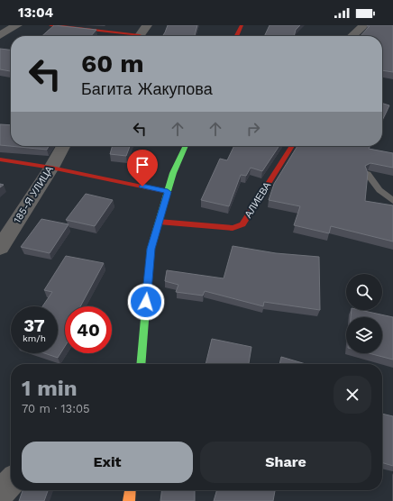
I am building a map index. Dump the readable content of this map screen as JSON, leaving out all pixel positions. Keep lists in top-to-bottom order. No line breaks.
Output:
{"streets":{"street":["185-Я УЛИЦА","АЛИЕВА"]},"page":{"status":"13:04","turn":["60 m","Багита Жакупова"],"speed":"37 km/h","limit":"40","heading":["1 min","70 m · 13:05"],"buttons":["Exit","Share"]}}
